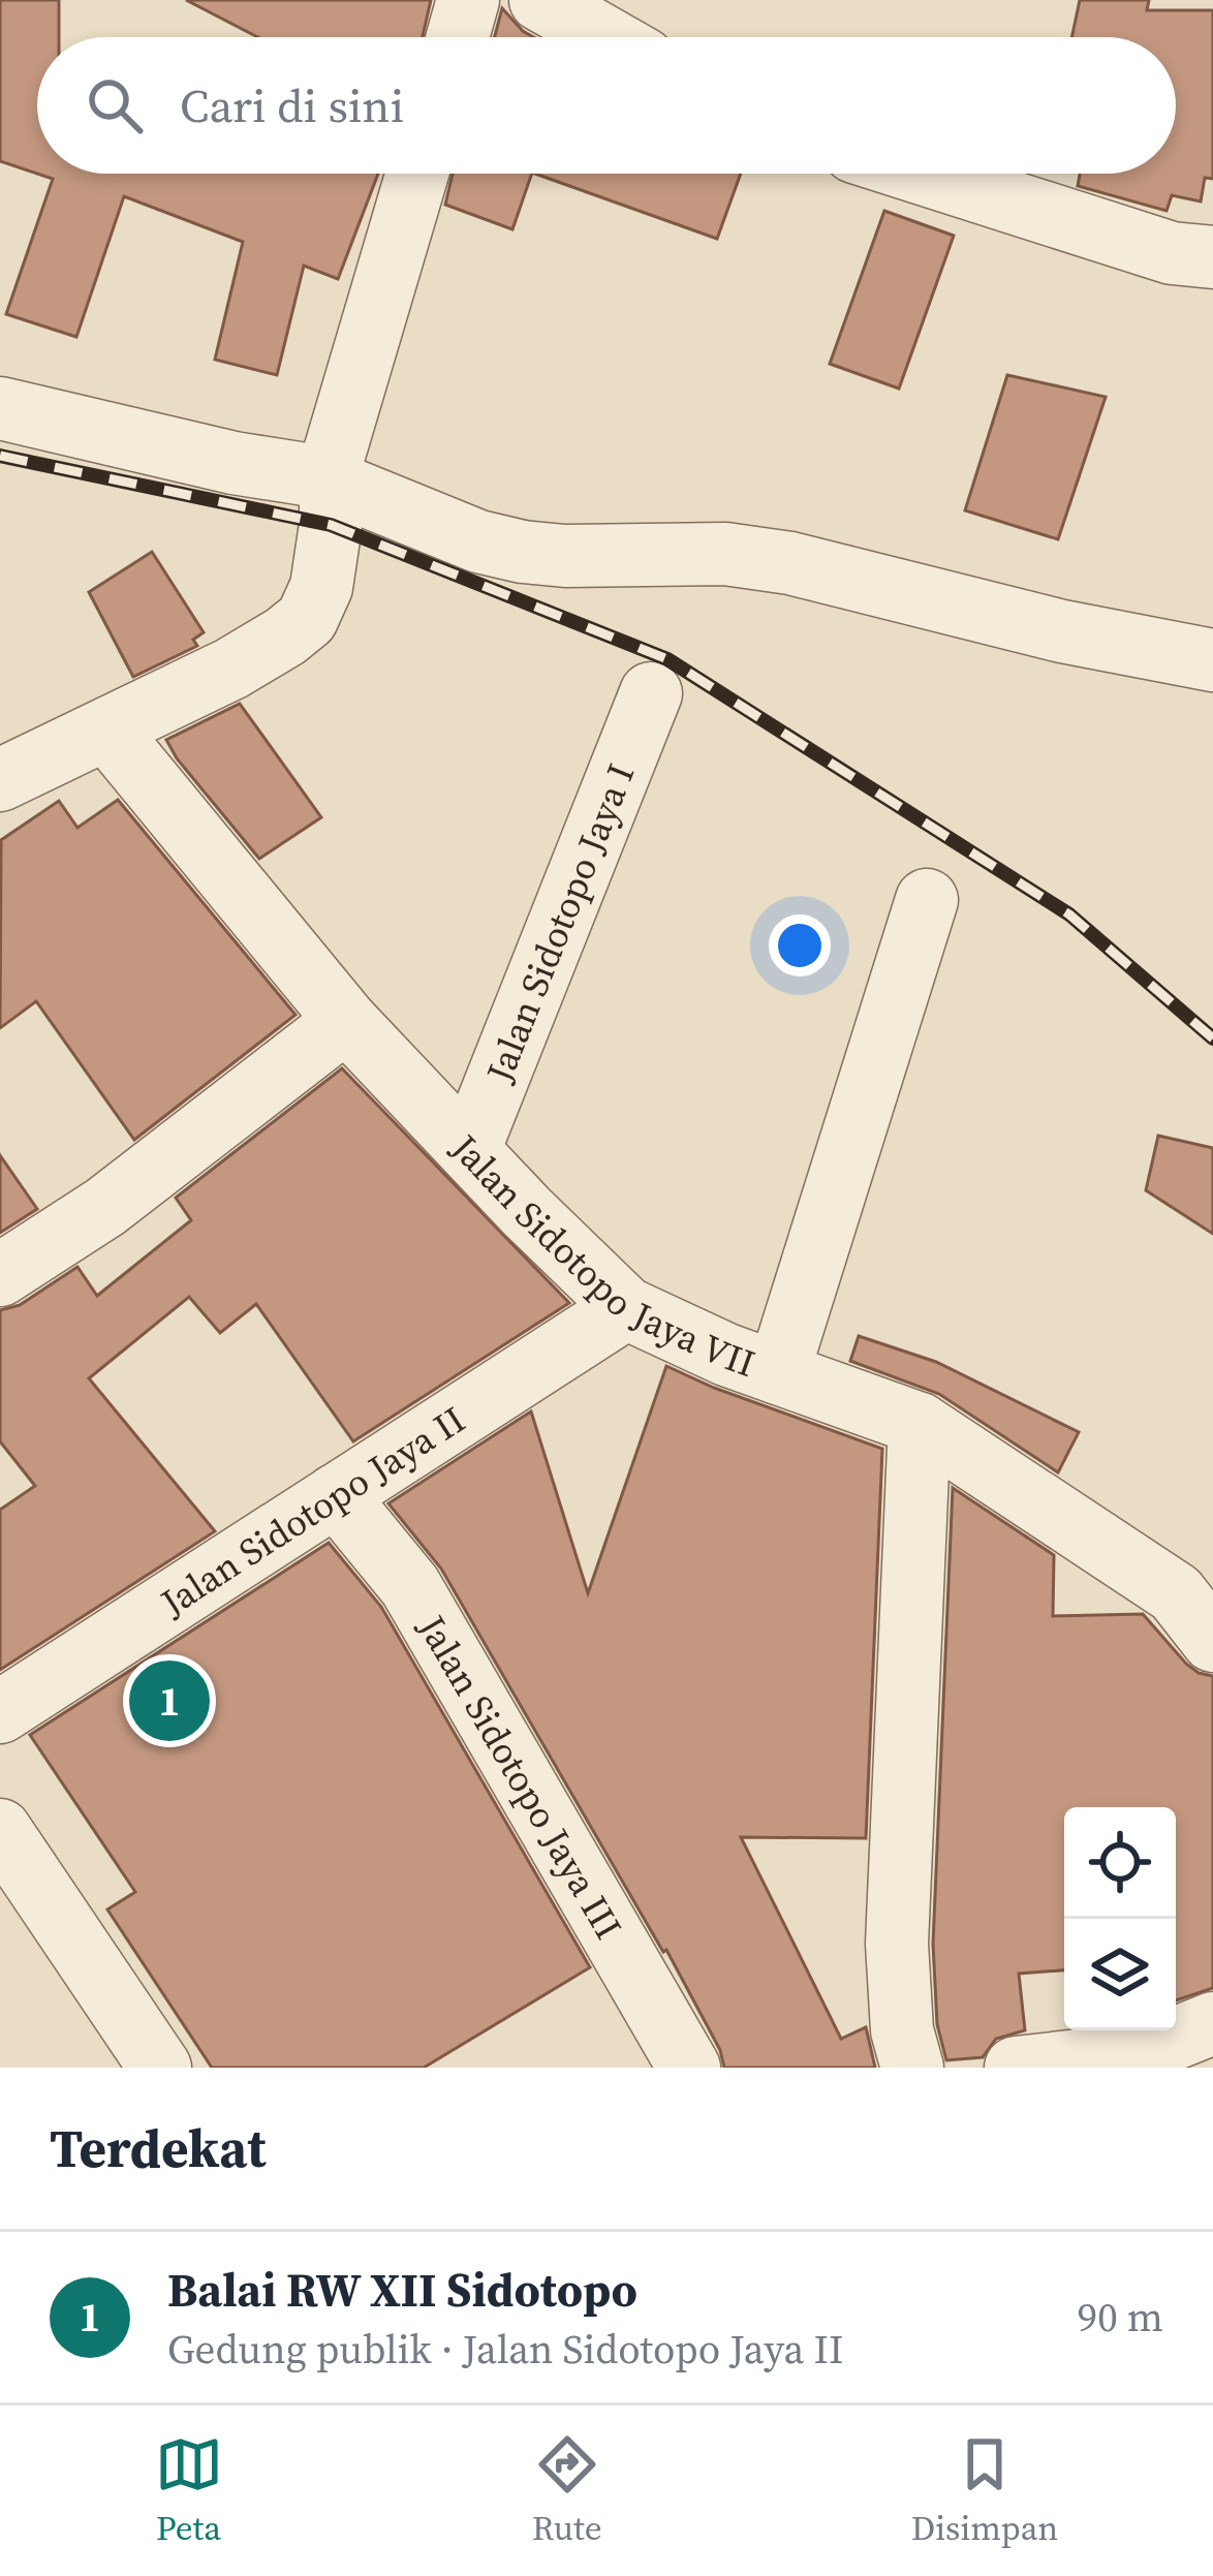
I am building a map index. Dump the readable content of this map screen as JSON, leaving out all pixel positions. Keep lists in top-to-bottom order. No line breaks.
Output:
{"streets":{"street":["Jalan Sidotopo Jaya I","Jalan Sidotopo Jaya VII","Jalan Sidotopo Jaya II","Jalan Sidotopo Jaya III"]},"crossings":[["Jalan Sidotopo Jaya I","Jalan Sidotopo Jaya VII"],["Jalan Sidotopo Jaya VII","Jalan Sidotopo Jaya II"],["Jalan Sidotopo Jaya II","Jalan Sidotopo Jaya III"]],"page":{"search":"Cari di sini","pins":"1","heading":"Terdekat","list":[{"mark":"1","name":"Balai RW XII Sidotopo","note":"Gedung publik · Jalan Sidotopo Jaya II","value":"90 m"}],"nav":["Peta","Rute","Disimpan"]}}
